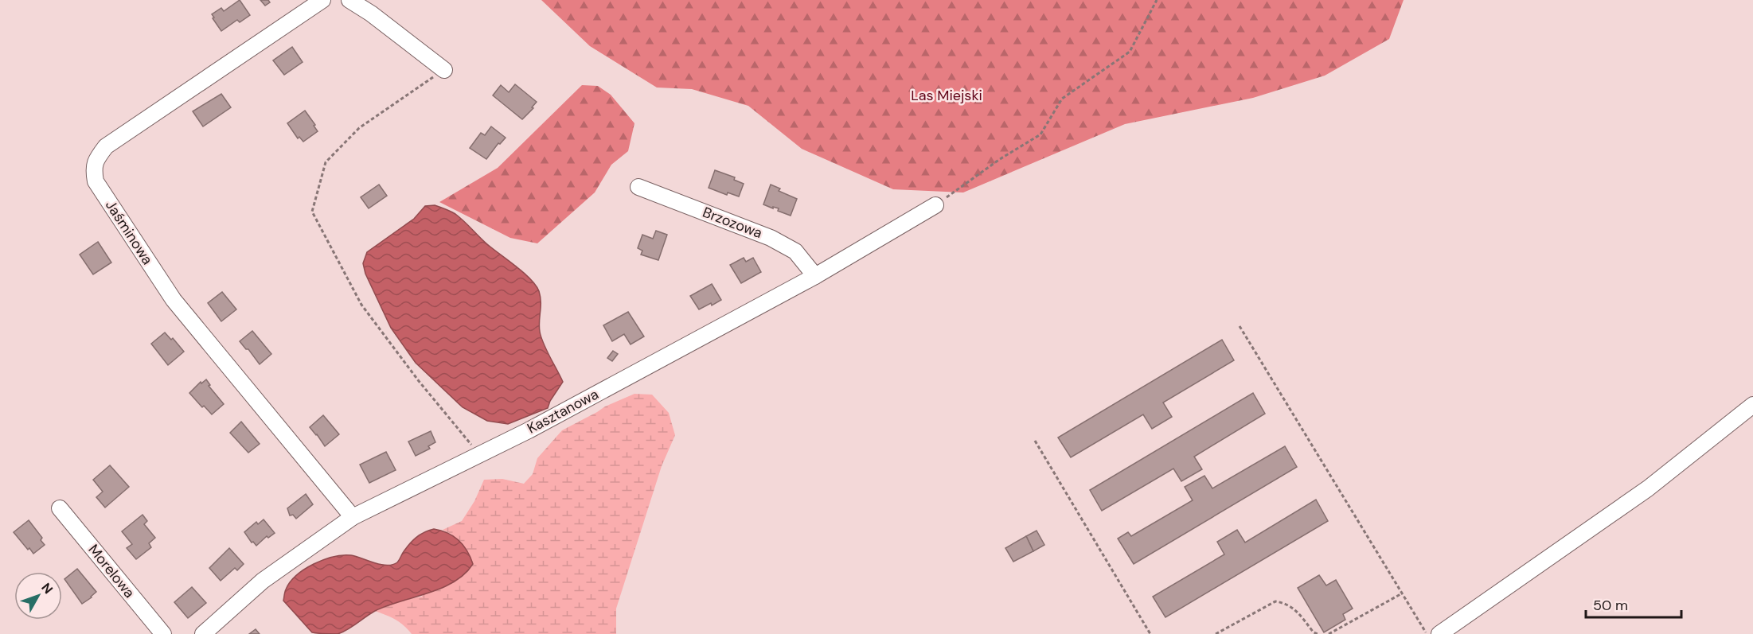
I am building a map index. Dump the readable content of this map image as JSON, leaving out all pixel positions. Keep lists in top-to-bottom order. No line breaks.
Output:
{"streets":{"street":["Brzozowa","Jaśminowa","Kasztanowa","Morelowa"]},"crossings":[["Brzozowa","Kasztanowa"],["Jaśminowa","Kasztanowa"]],"parks":["Las Miejski"],"scale_bar":"50 m","north":"top right"}
